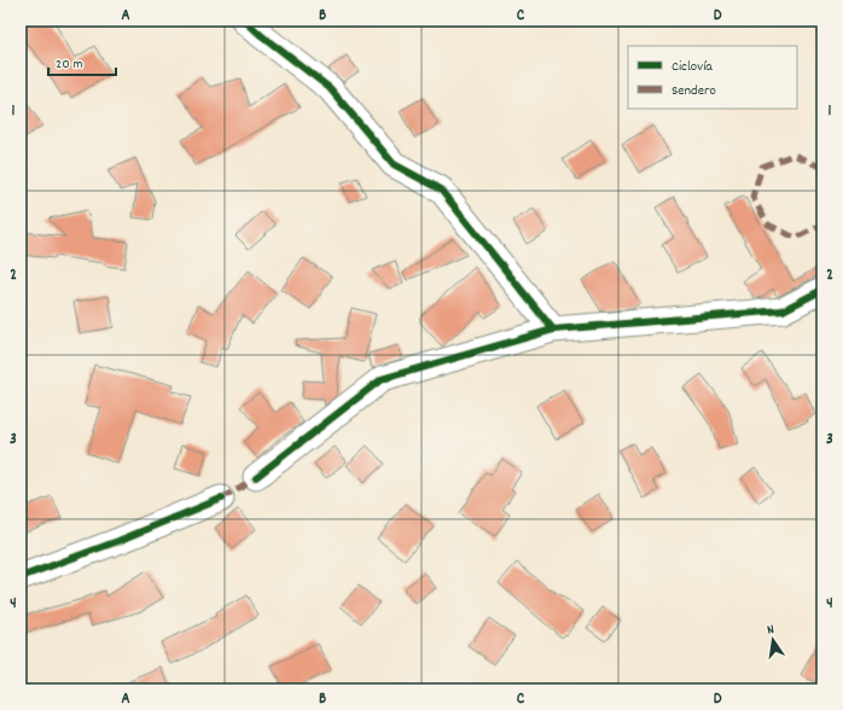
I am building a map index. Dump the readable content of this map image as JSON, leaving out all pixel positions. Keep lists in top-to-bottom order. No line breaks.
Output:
{"legend":["Ciclovía","Sendero"],"scale_bar":"20 m","north":"top","grid":{"columns":["A","B","C","D"],"rows":["1","2","3","4"]}}
